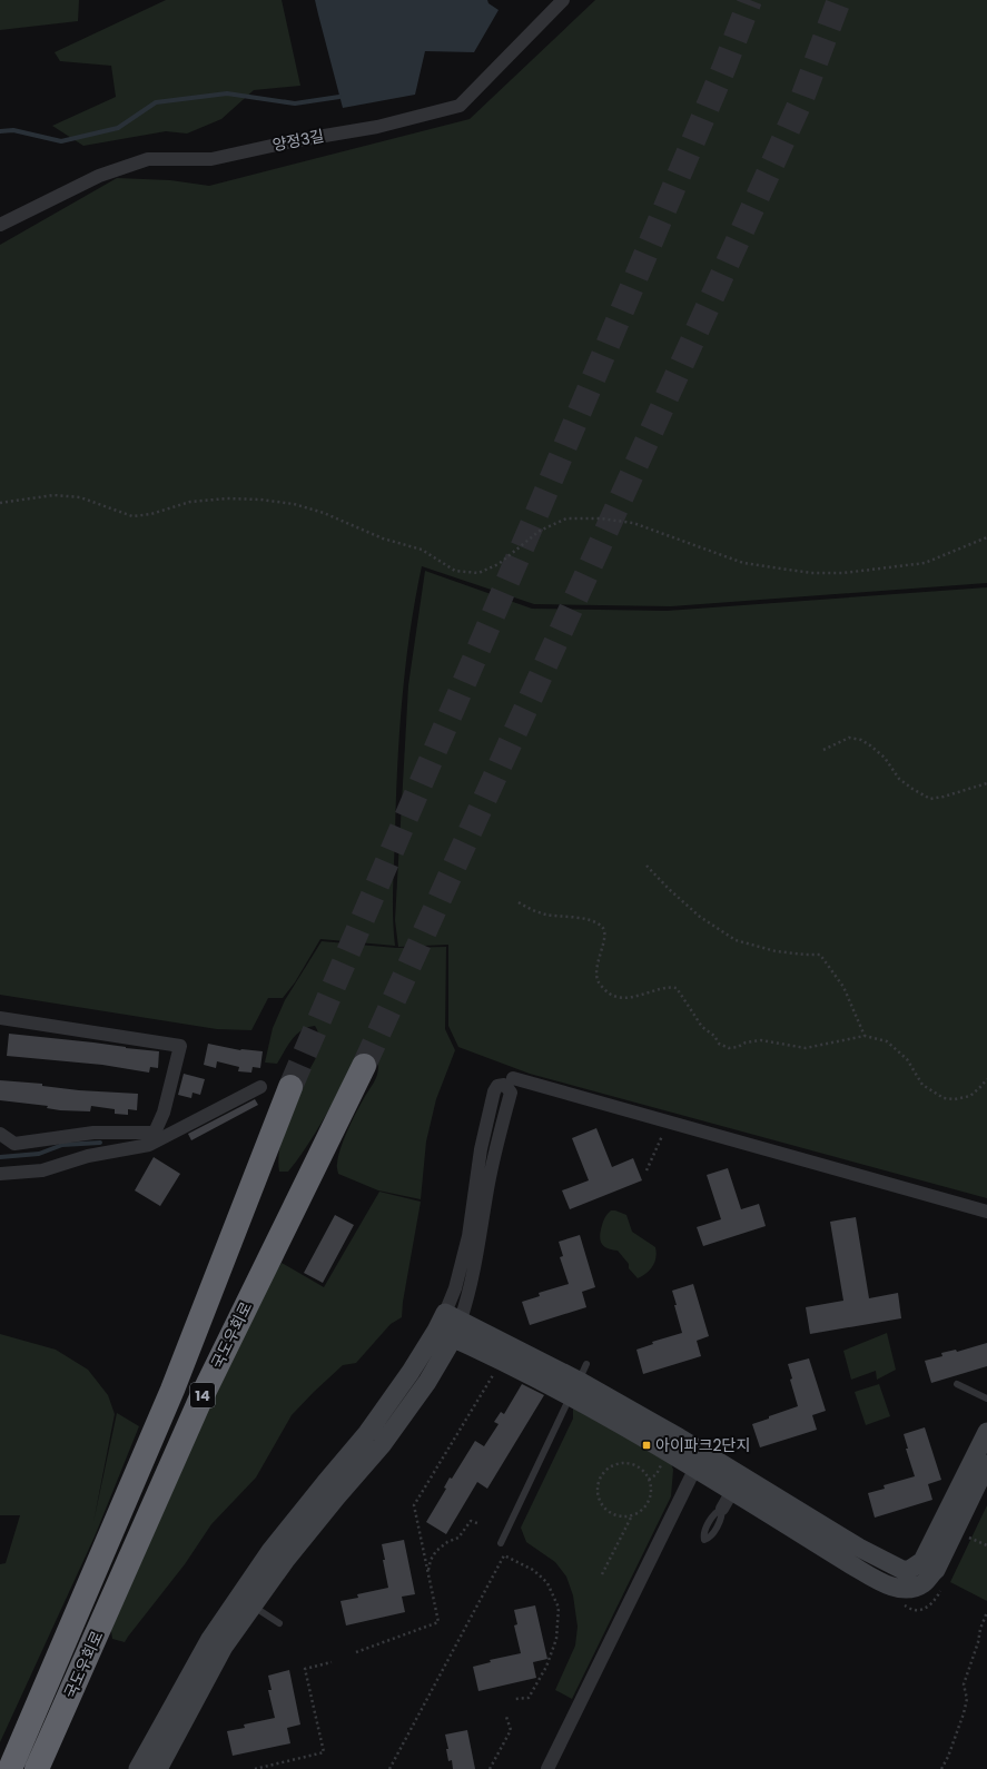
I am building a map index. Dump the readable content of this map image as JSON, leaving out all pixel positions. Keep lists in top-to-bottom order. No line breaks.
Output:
{"streets":{"highway":["국도우회로","14"],"street":["양정3길"]},"places":{"transit":["아이파크2단지"]}}
